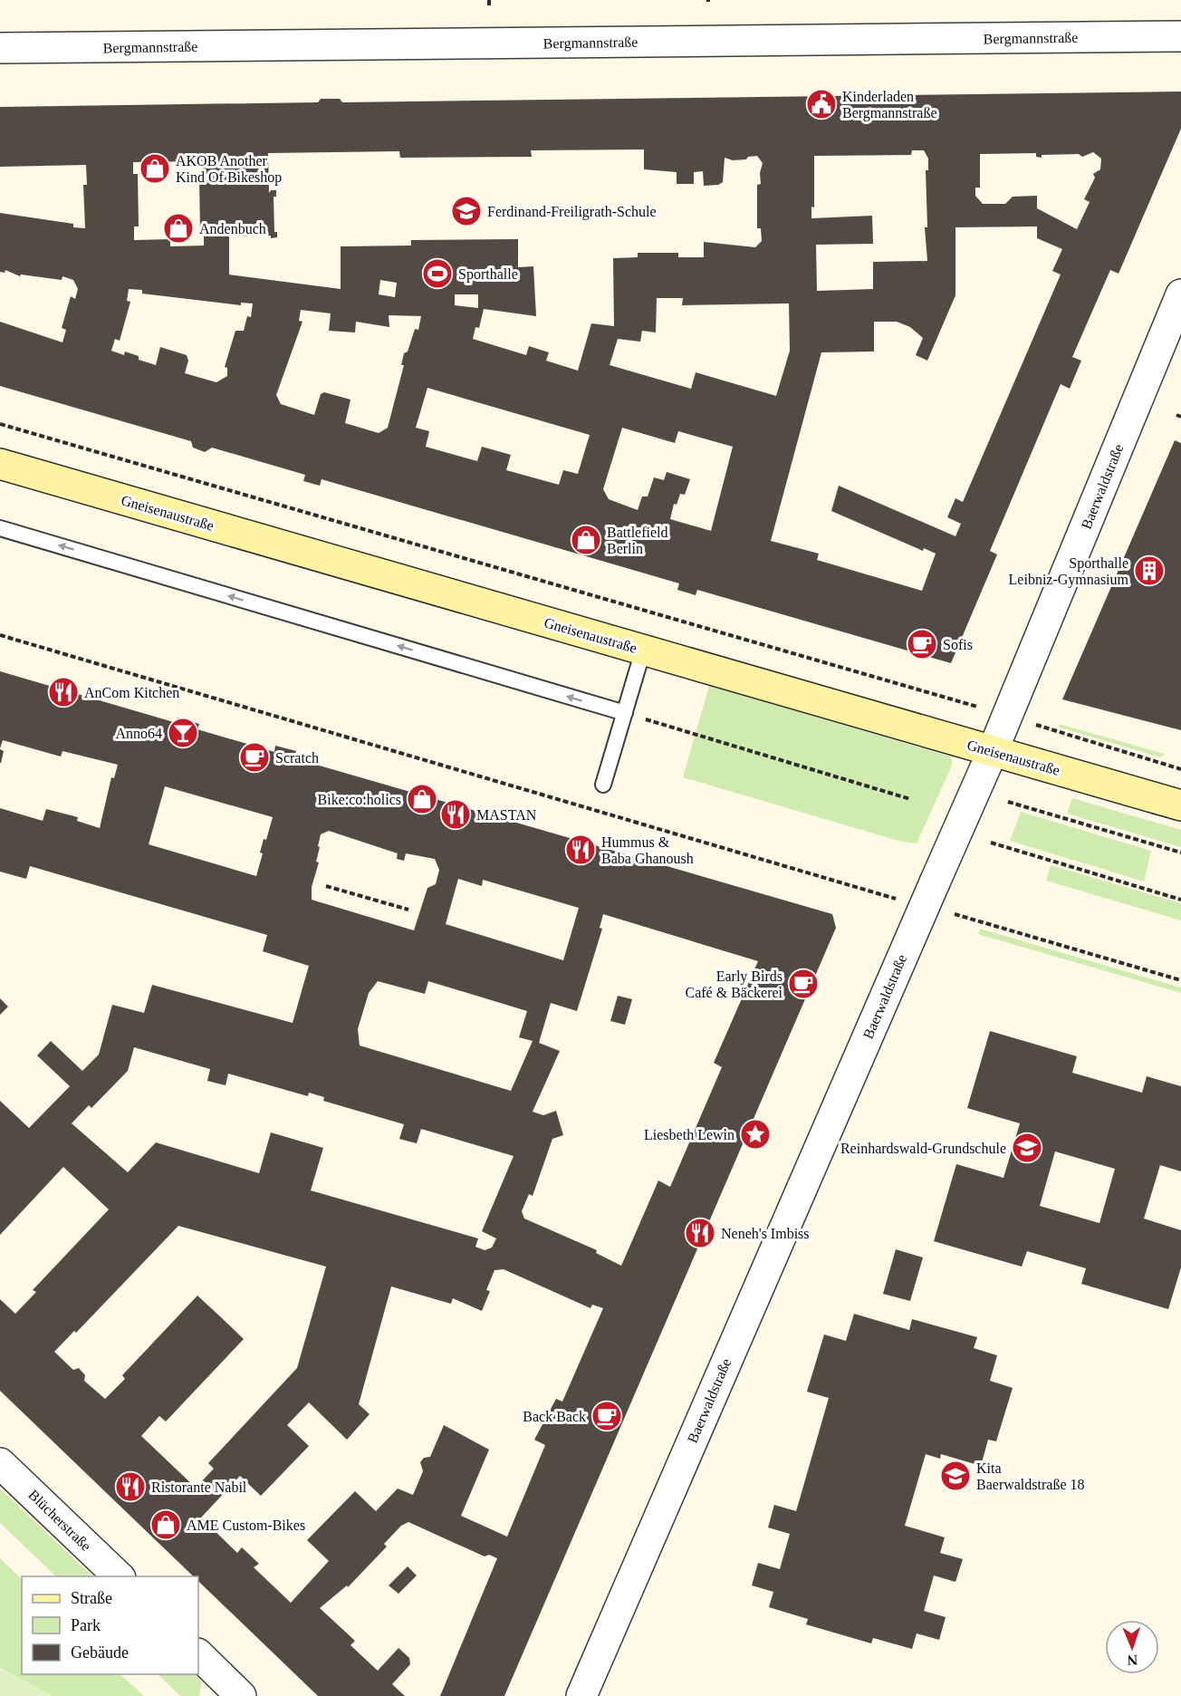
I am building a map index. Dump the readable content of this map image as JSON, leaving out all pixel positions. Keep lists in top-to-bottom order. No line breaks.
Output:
{"streets":{"main road":["Gneisenaustraße"],"street":["Bergmannstraße","Baerwaldstraße","Blücherstraße"]},"crossings":[["Baerwaldstraße","Gneisenaustraße"]],"places":{"public building":["Kinderladen Bergmannstraße"],"shop":["AKOB Another Kind Of Bikeshop","Andenbuch","Battlefield Berlin","Bike:co:holics","AME Custom-Bikes"],"school or university":["Ferdinand-Freiligrath-Schule","Reinhardswald-Grundschule","Kita Baerwaldstraße 18"],"sports":["Sporthalle"],"building":["Sporthalle Leibniz-Gymnasium"],"cafe":["Sofis","Scratch","Early Birds Café & Bäckerei","Back Back"],"restaurant":["AnCom Kitchen","MASTAN","Hummus & Baba Ghanoush","Neneh's Imbiss","Ristorante Nabil"],"bar":["Anno64"],"place":["Liesbeth Lewin"]},"legend":["Straße","Park","Gebäude"],"north":"bottom"}
